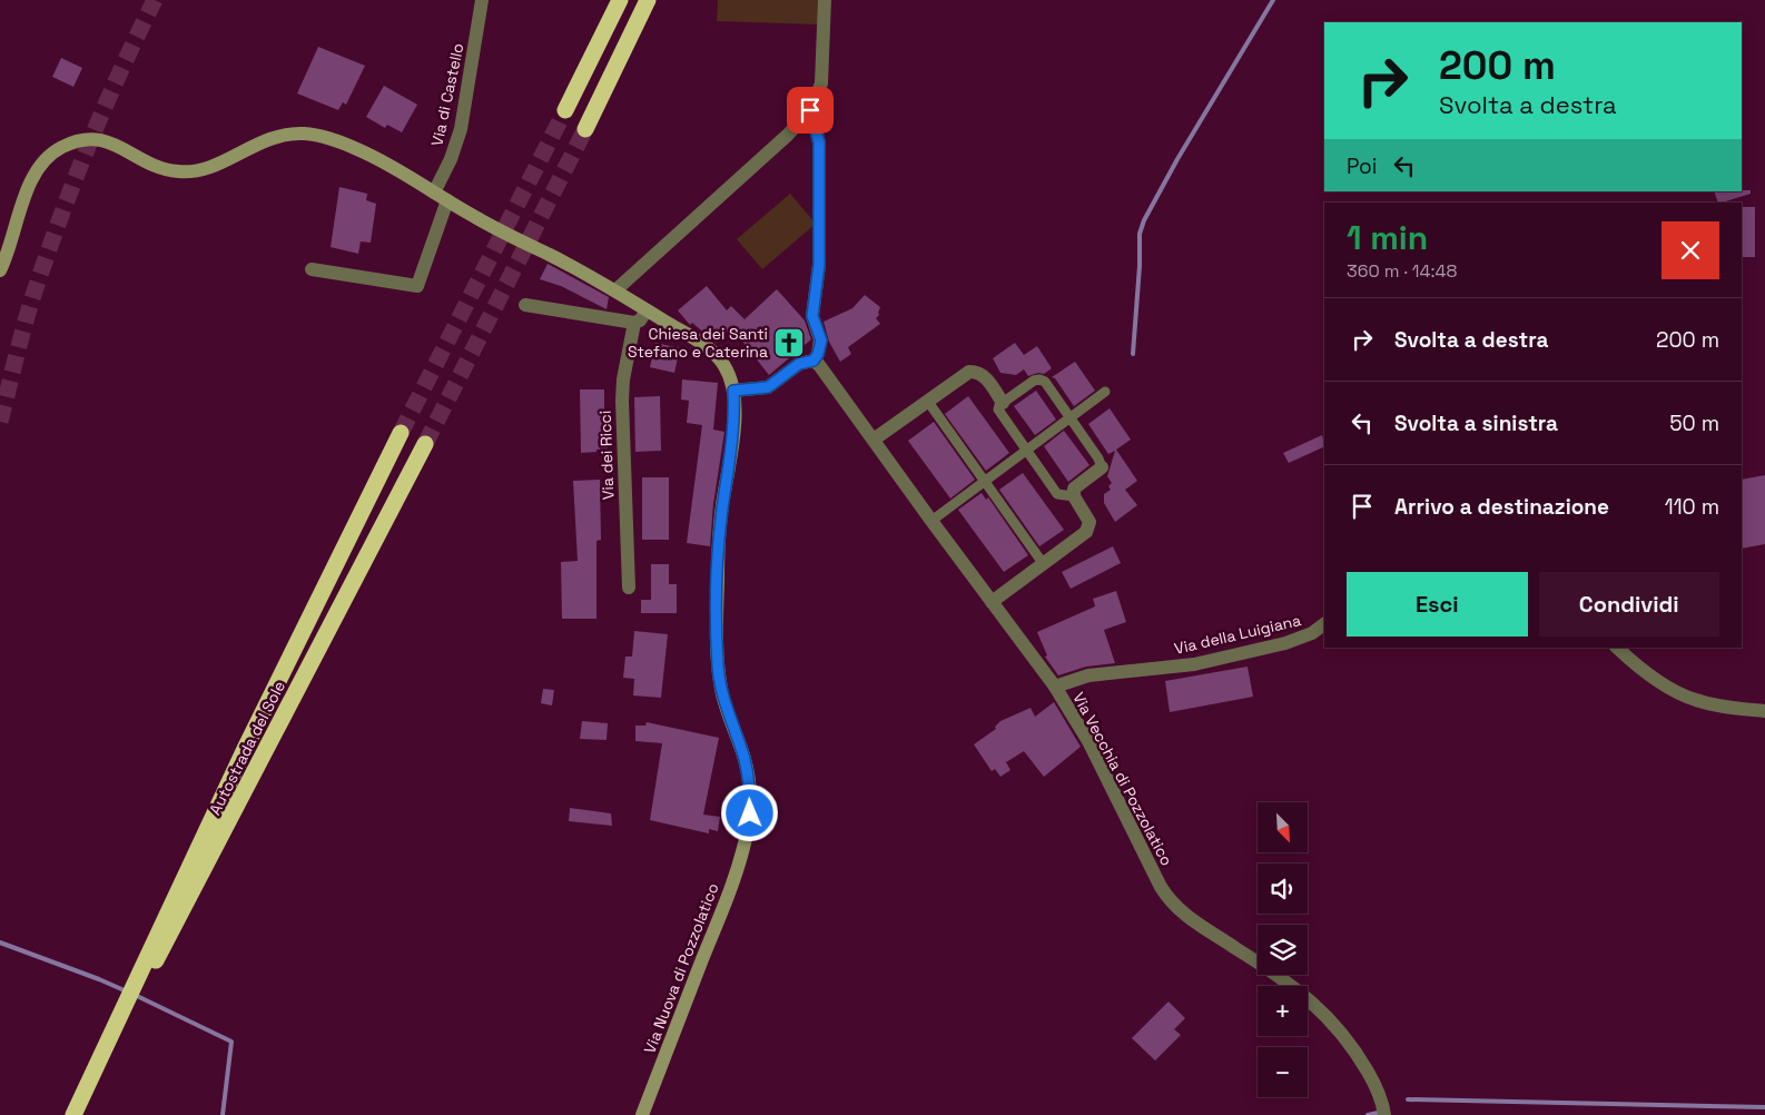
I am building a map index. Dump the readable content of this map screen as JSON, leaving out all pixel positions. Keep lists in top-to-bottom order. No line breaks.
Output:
{"streets":{"highway":["Autostrada del Sole"],"main road":["Via Nuova di Pozzolatico"],"street":["Via di Castello","Via dei Ricci","Via della Luigiana","Via Vecchia di Pozzolatico"]},"crossings":[["Via di Castello","Via Nuova di Pozzolatico"],["Via della Luigiana","Via Vecchia di Pozzolatico"]],"places":{"church":["Chiesa dei Santi Stefano e Caterina"]},"north":"bottom right","page":{"turn":["200 m","Svolta a destra"],"then":"Poi","heading":["1 min","360 m · 14:48"],"list":[{"name":"Svolta a destra","value":"200 m"},{"name":"Svolta a sinistra","value":"50 m"},{"name":"Arrivo a destinazione","value":"110 m"}],"buttons":["Esci","Condividi"],"map_buttons":["+","−"]}}
